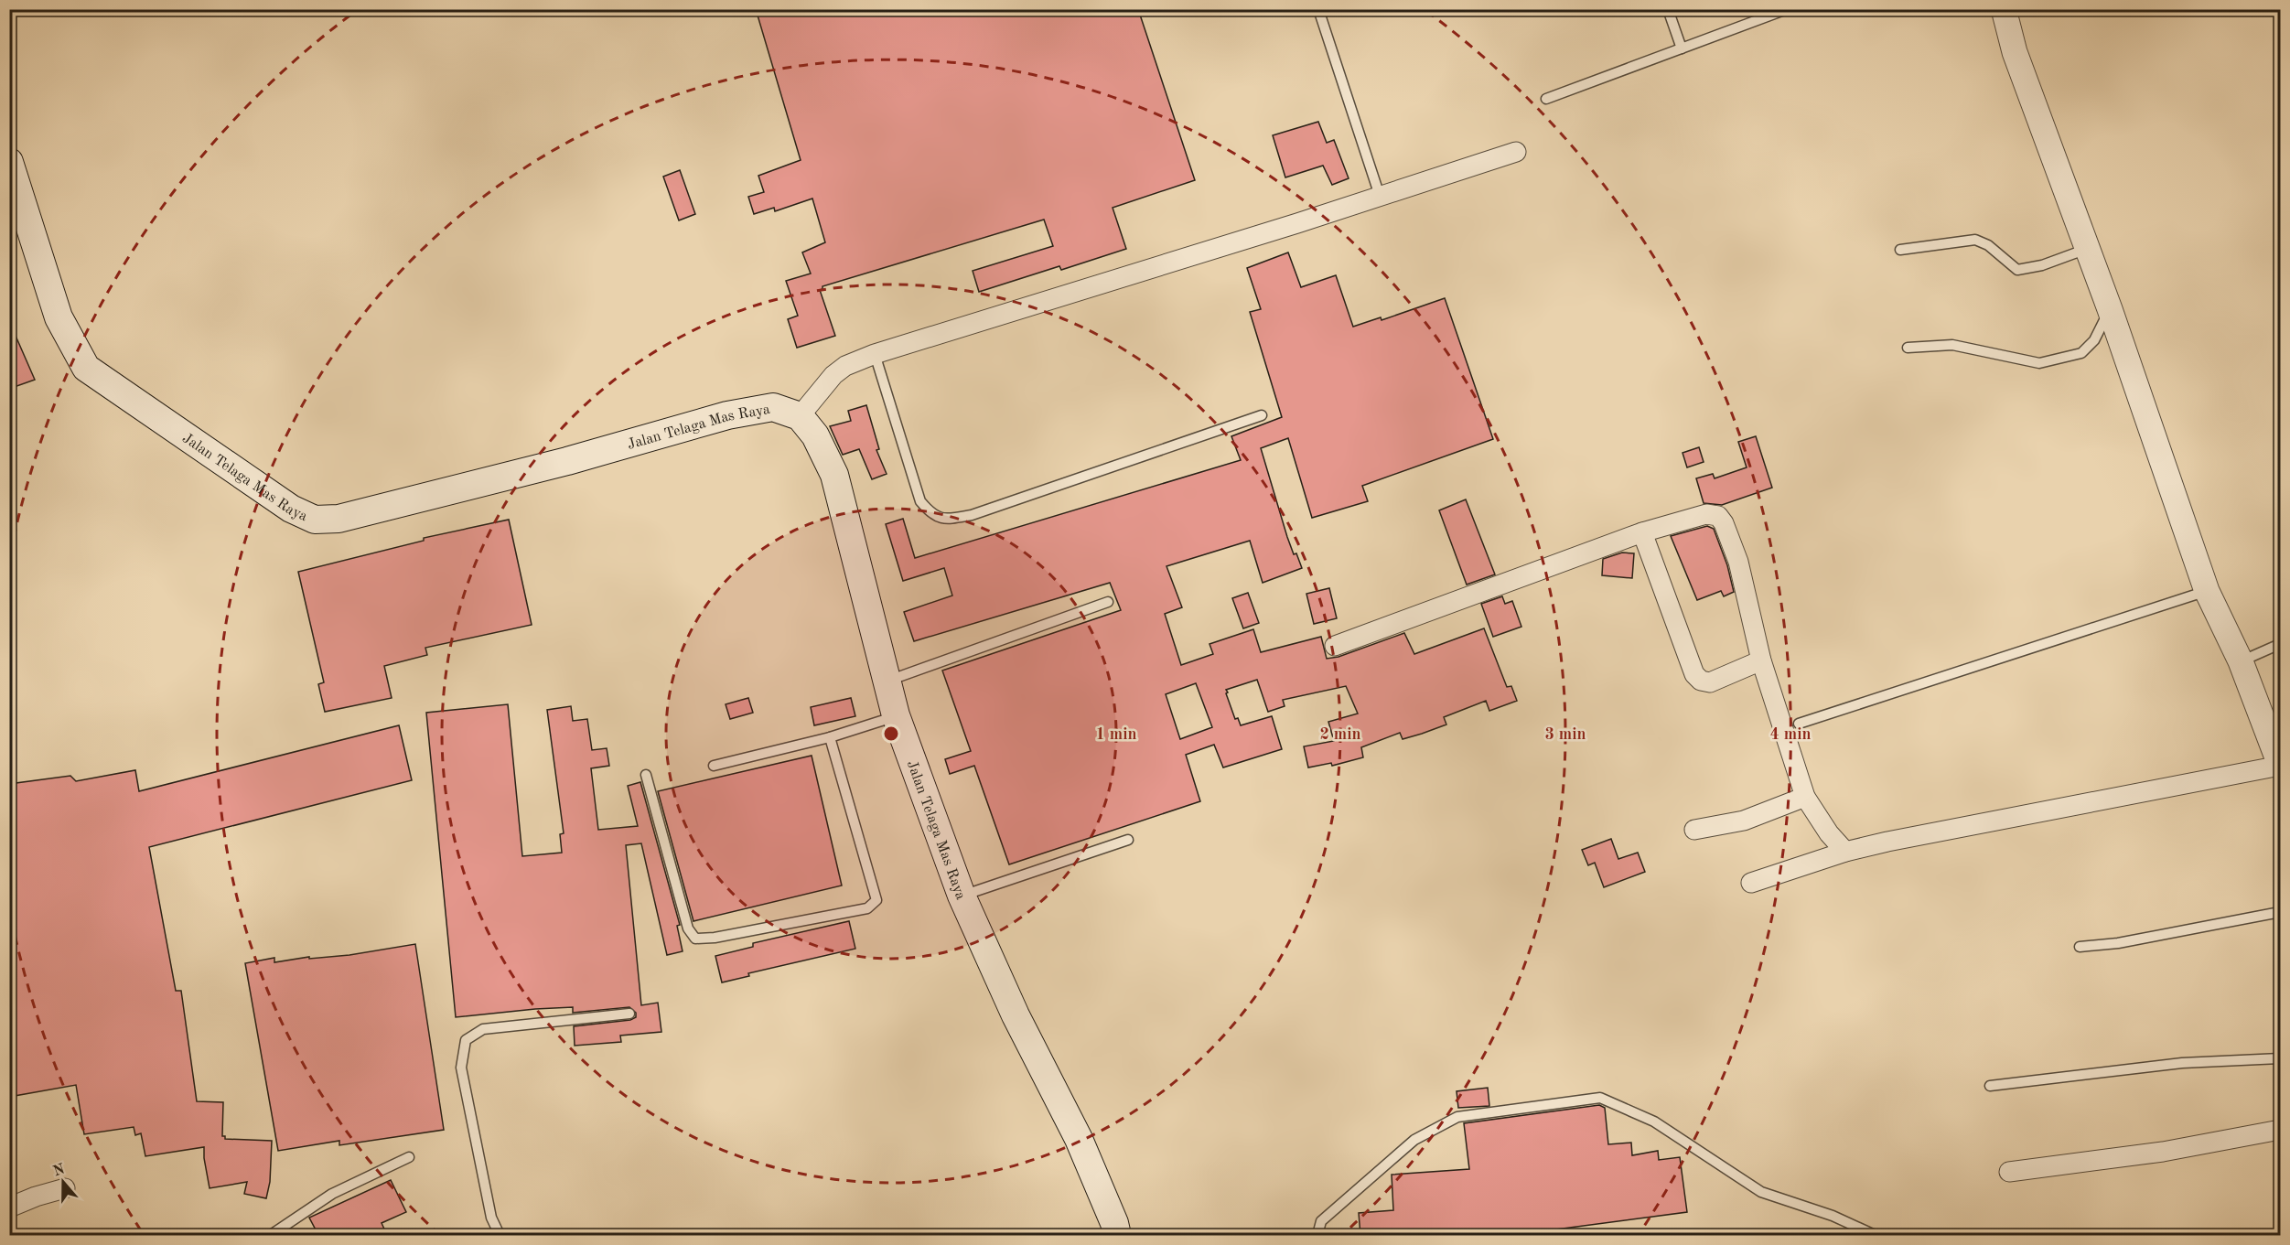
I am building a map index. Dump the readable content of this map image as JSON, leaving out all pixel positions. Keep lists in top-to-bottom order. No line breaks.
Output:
{"streets":{"main road":["Jalan Telaga Mas Raya"]},"north":"top","rings":["1 min","2 min","3 min","4 min"]}
